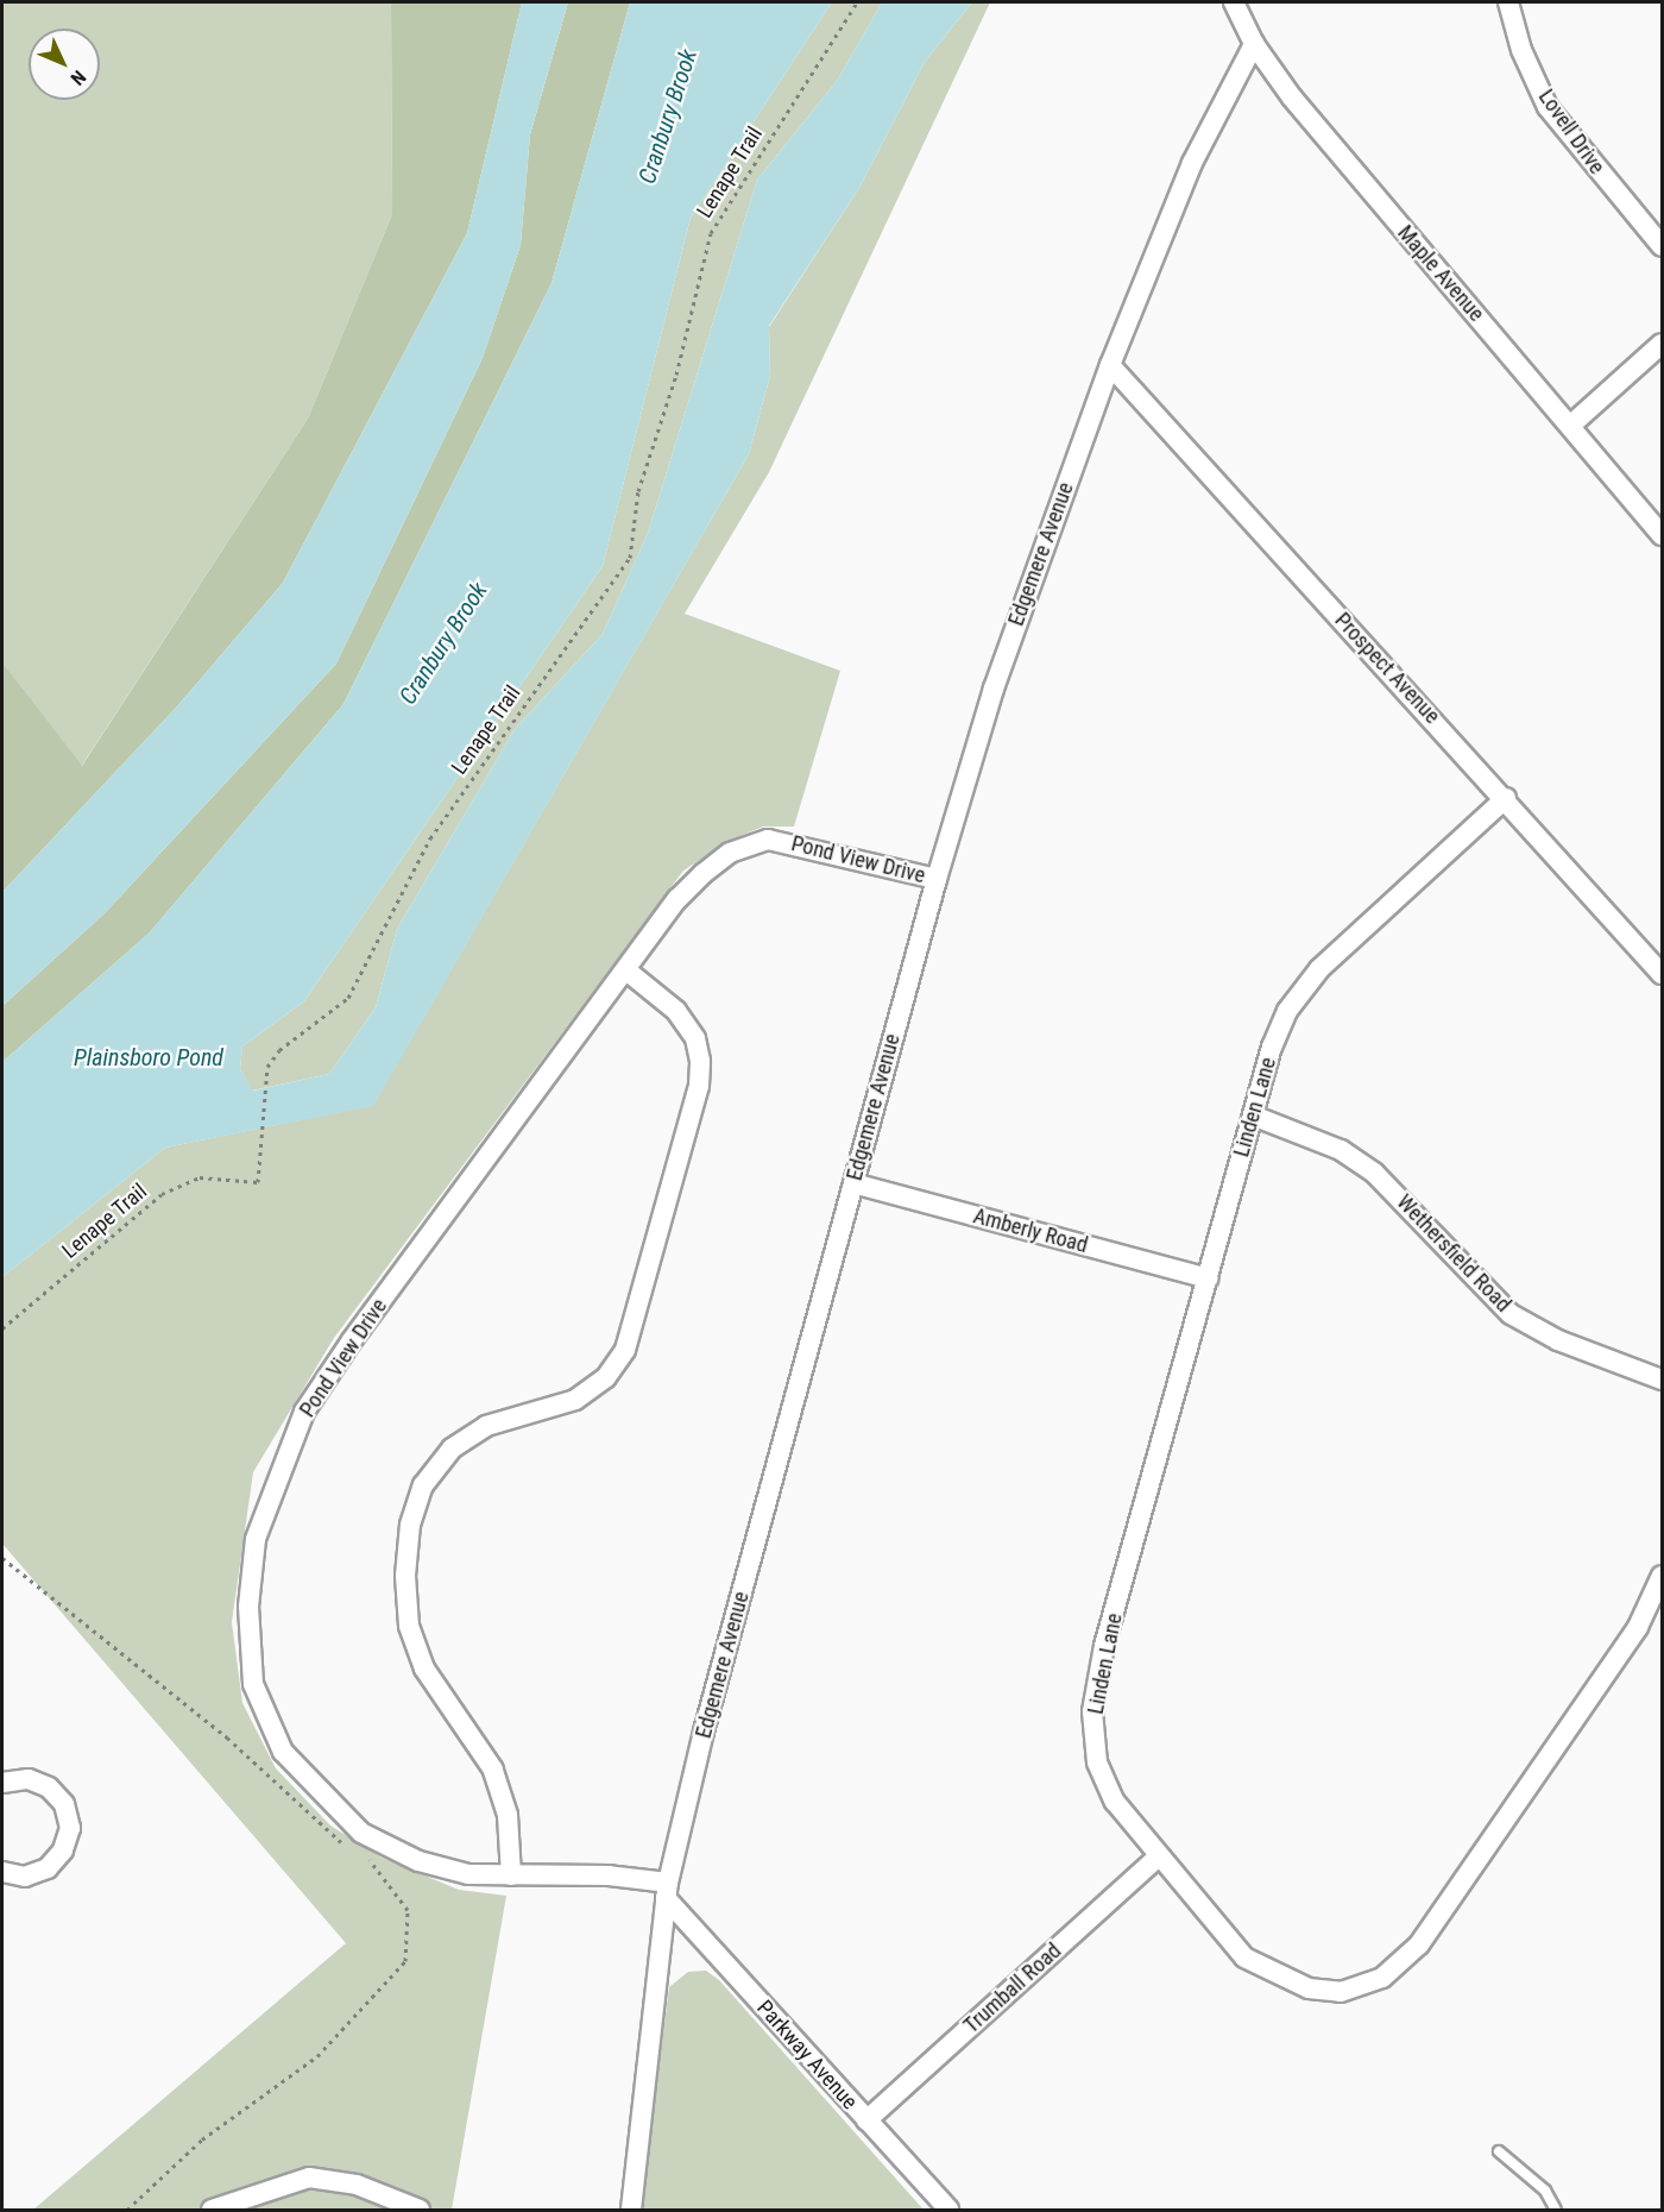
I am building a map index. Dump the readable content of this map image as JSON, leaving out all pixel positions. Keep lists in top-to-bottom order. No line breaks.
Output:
{"streets":{"street":["Lovell Drive","Maple Avenue","Edgemere Avenue","Prospect Avenue","Pond View Drive","Linden Lane","Amberly Road","Wethersfield Road","Trumball Road","Parkway Avenue"],"path":["Lenape Trail"]},"crossings":[["Maple Avenue","Edgemere Avenue"],["Edgemere Avenue","Prospect Avenue"],["Edgemere Avenue","Pond View Drive"],["Edgemere Avenue","Amberly Road"],["Edgemere Avenue","Parkway Avenue"],["Prospect Avenue","Linden Lane"],["Pond View Drive","Parkway Avenue"],["Linden Lane","Amberly Road"],["Linden Lane","Wethersfield Road"],["Linden Lane","Trumball Road"],["Trumball Road","Parkway Avenue"]],"water":["Cranbury Brook","Plainsboro Pond"],"north":"bottom right"}
